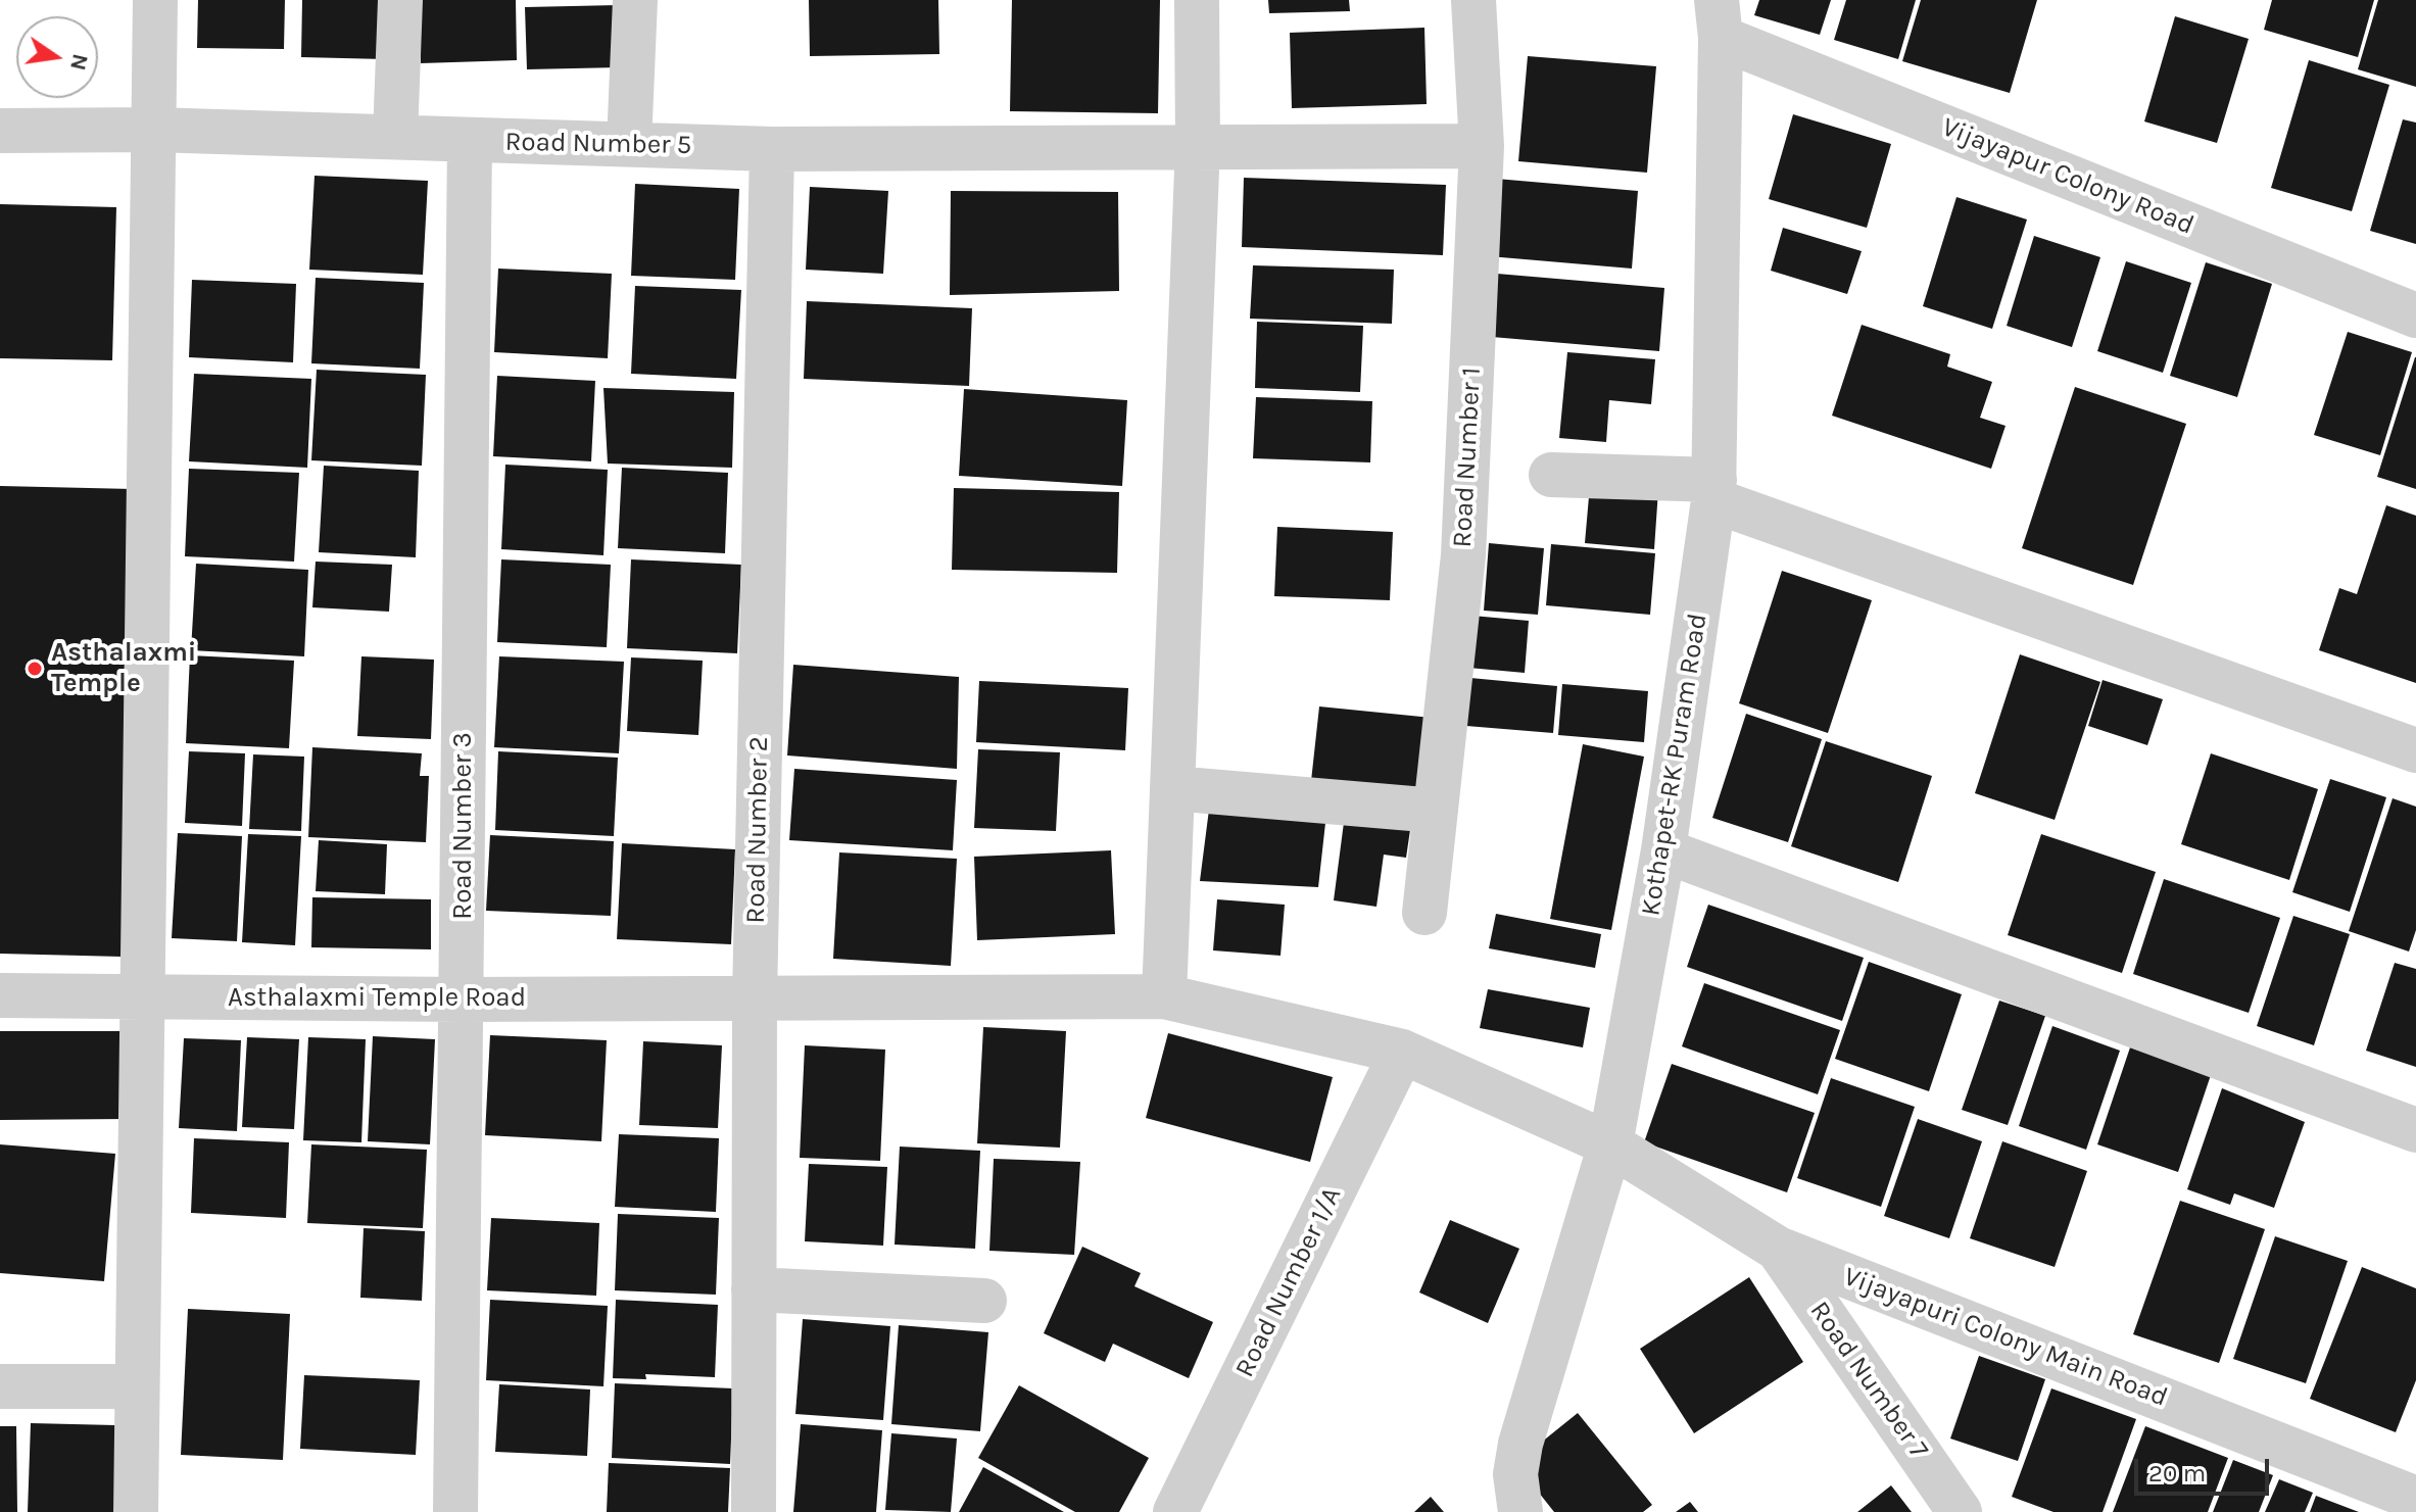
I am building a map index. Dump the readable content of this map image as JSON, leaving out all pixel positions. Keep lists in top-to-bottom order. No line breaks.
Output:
{"streets":{"street":["Road Number 5","Vijayapur Colony Road","Road Number 1","Kothapet-RK Puram Road","Road Number 3","Road Number 2","Asthalaxmi Temple Road","Road Number 1/A","Vijayapuri Colony Main Road","Road Number 7"]},"crossings":[["Road Number 5","Road Number 1"],["Road Number 5","Road Number 3"],["Road Number 5","Road Number 2"],["Vijayapur Colony Road","Kothapet-RK Puram Road"],["Kothapet-RK Puram Road","Vijayapuri Colony Main Road"],["Road Number 3","Asthalaxmi Temple Road"],["Road Number 2","Asthalaxmi Temple Road"],["Asthalaxmi Temple Road","Vijayapuri Colony Main Road"],["Road Number 1/A","Vijayapuri Colony Main Road"],["Vijayapuri Colony Main Road","Road Number 7"]],"places":["Asthalaxmi Temple"],"scale_bar":"20 m","north":"right"}
